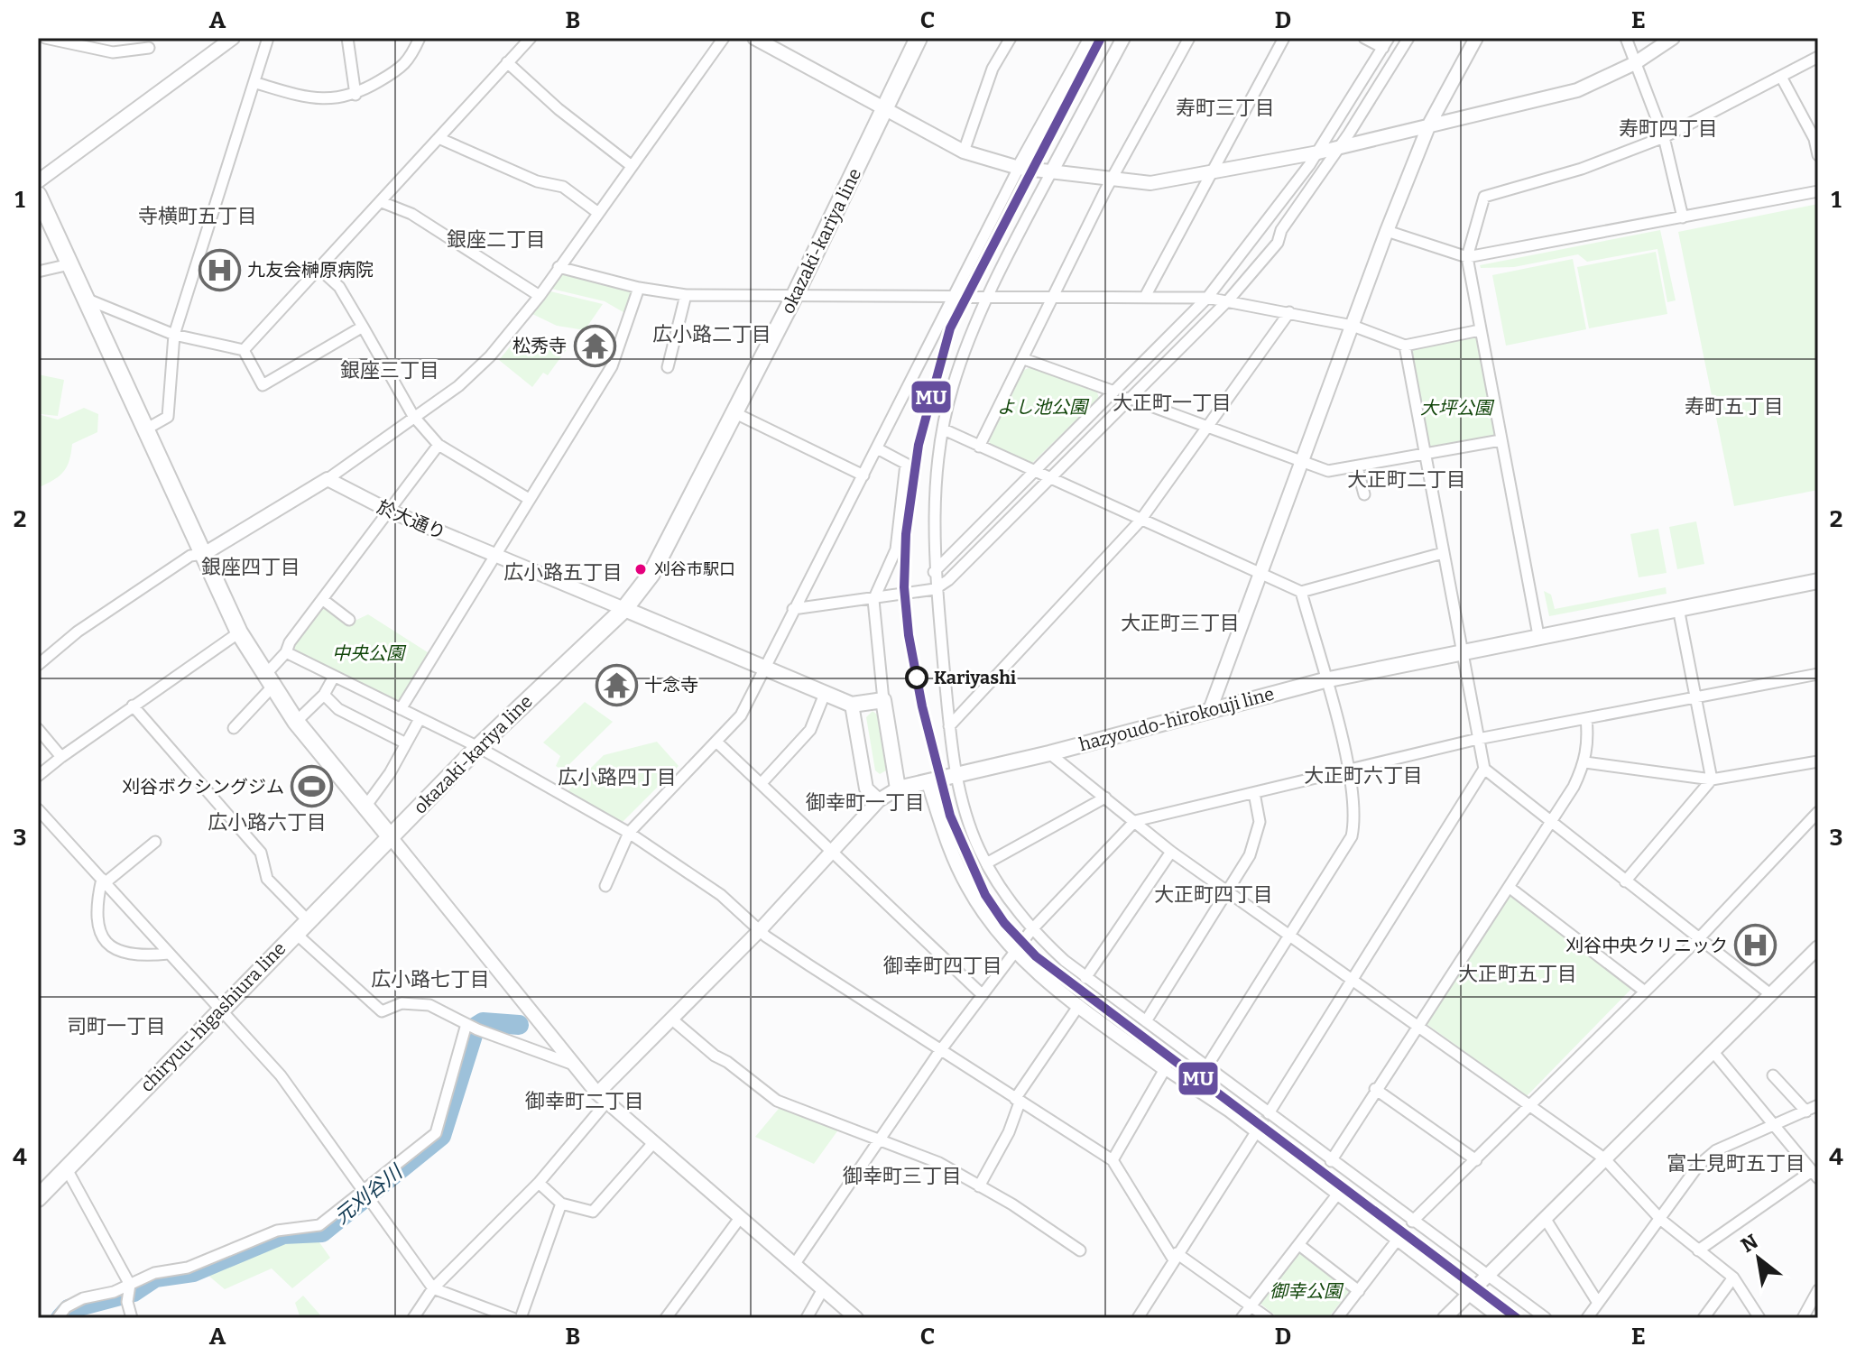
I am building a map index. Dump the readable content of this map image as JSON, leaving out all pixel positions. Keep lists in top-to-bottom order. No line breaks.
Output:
{"streets":{"main road":["okazaki-kariya line","hazyoudo-hirokouji line","chiryuu-higashiura line"],"street":["於大通り"]},"crossings":[["okazaki-kariya line","於大通り"],["okazaki-kariya line","chiryuu-higashiura line"]],"districts":["寿町三丁目","寿町四丁目","寺横町五丁目","銀座二丁目","広小路二丁目","銀座三丁目","大正町一丁目","寿町五丁目","大正町二丁目","銀座四丁目","広小路五丁目","大正町三丁目","大正町六丁目","広小路四丁目","御幸町一丁目","広小路六丁目","大正町四丁目","御幸町四丁目","大正町五丁目","広小路七丁目","司町一丁目","御幸町二丁目","富士見町五丁目","御幸町三丁目"],"water":["元刈谷川"],"parks":["よし池公園","大坪公園","中央公園","御幸公園"],"places":{"hospital":["九友会榊原病院","刈谷中央クリニック"],"temple":["松秀寺","十念寺"],"other":["刈谷市駅口","Kariyashi"],"sports":["刈谷ボクシングジム"]},"lines":["transit line MU"],"north":"top left","grid":{"columns":["A","B","C","D","E"],"rows":["1","2","3","4"]}}
